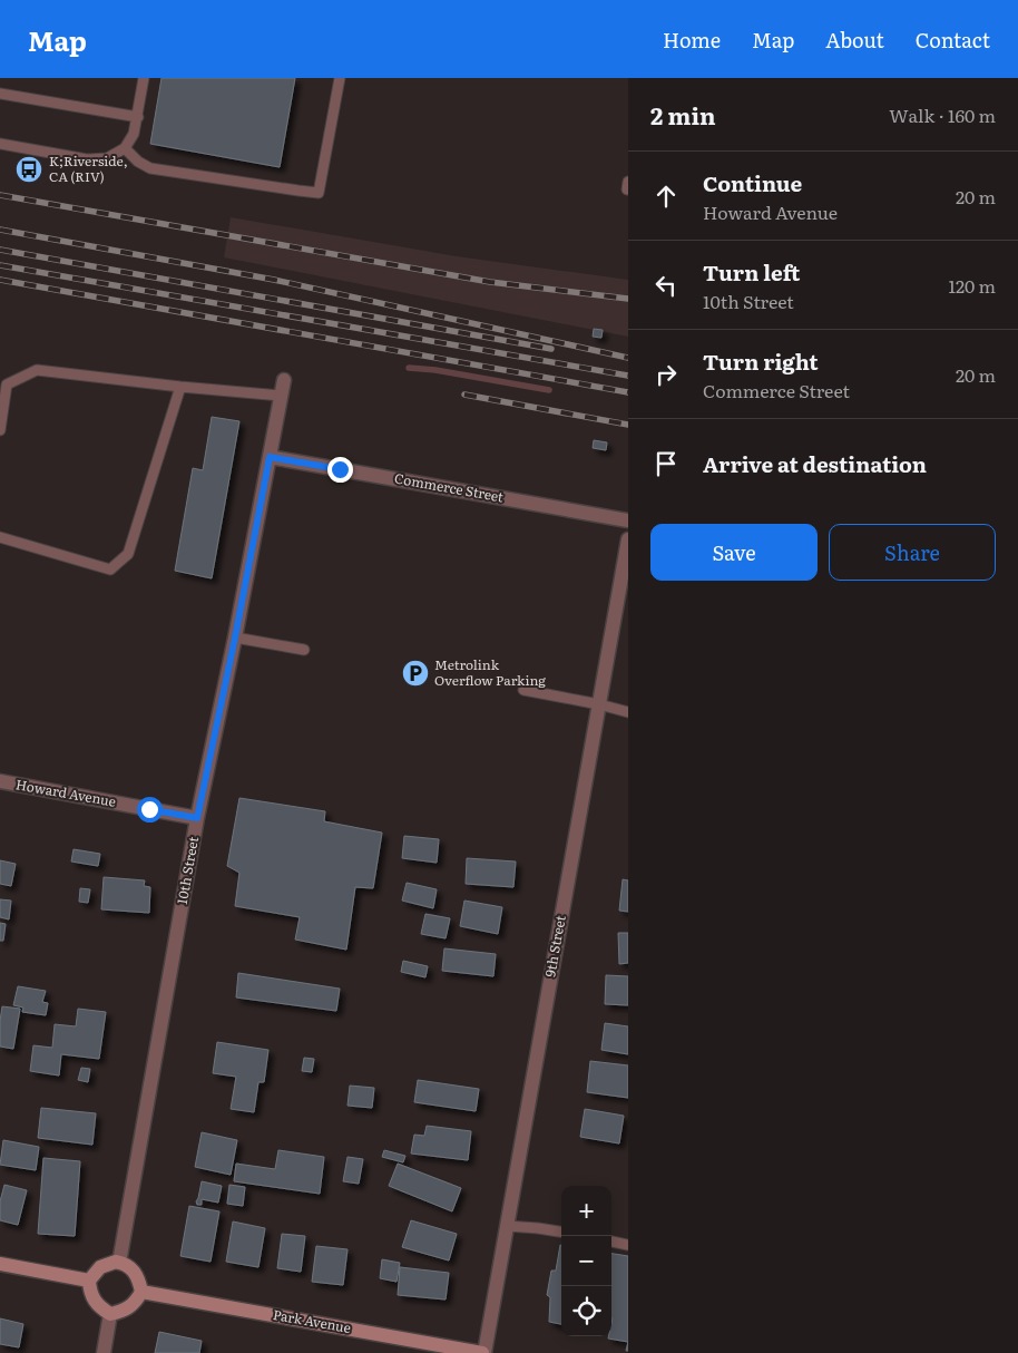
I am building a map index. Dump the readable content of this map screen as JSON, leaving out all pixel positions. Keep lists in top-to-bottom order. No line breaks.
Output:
{"streets":{"street":["Commerce Street","Howard Avenue","10th Street","9th Street","Park Avenue"]},"crossings":[["Commerce Street","10th Street"],["Howard Avenue","10th Street"],["10th Street","Park Avenue"],["9th Street","Park Avenue"]],"places":{"bus stop":["K;Riverside, CA (RIV)"],"parking":["Metrolink Overflow Parking"]},"page":{"header":"Map","nav":["Home","Map","About","Contact"],"heading":["2 min","Walk · 160 m"],"list":[["Continue","Howard Avenue","20 m"],["Turn left","10th Street","120 m"],["Turn right","Commerce Street","20 m"],"Arrive at destination"],"buttons":["Save","Share"],"map_buttons":["+","−"]}}
